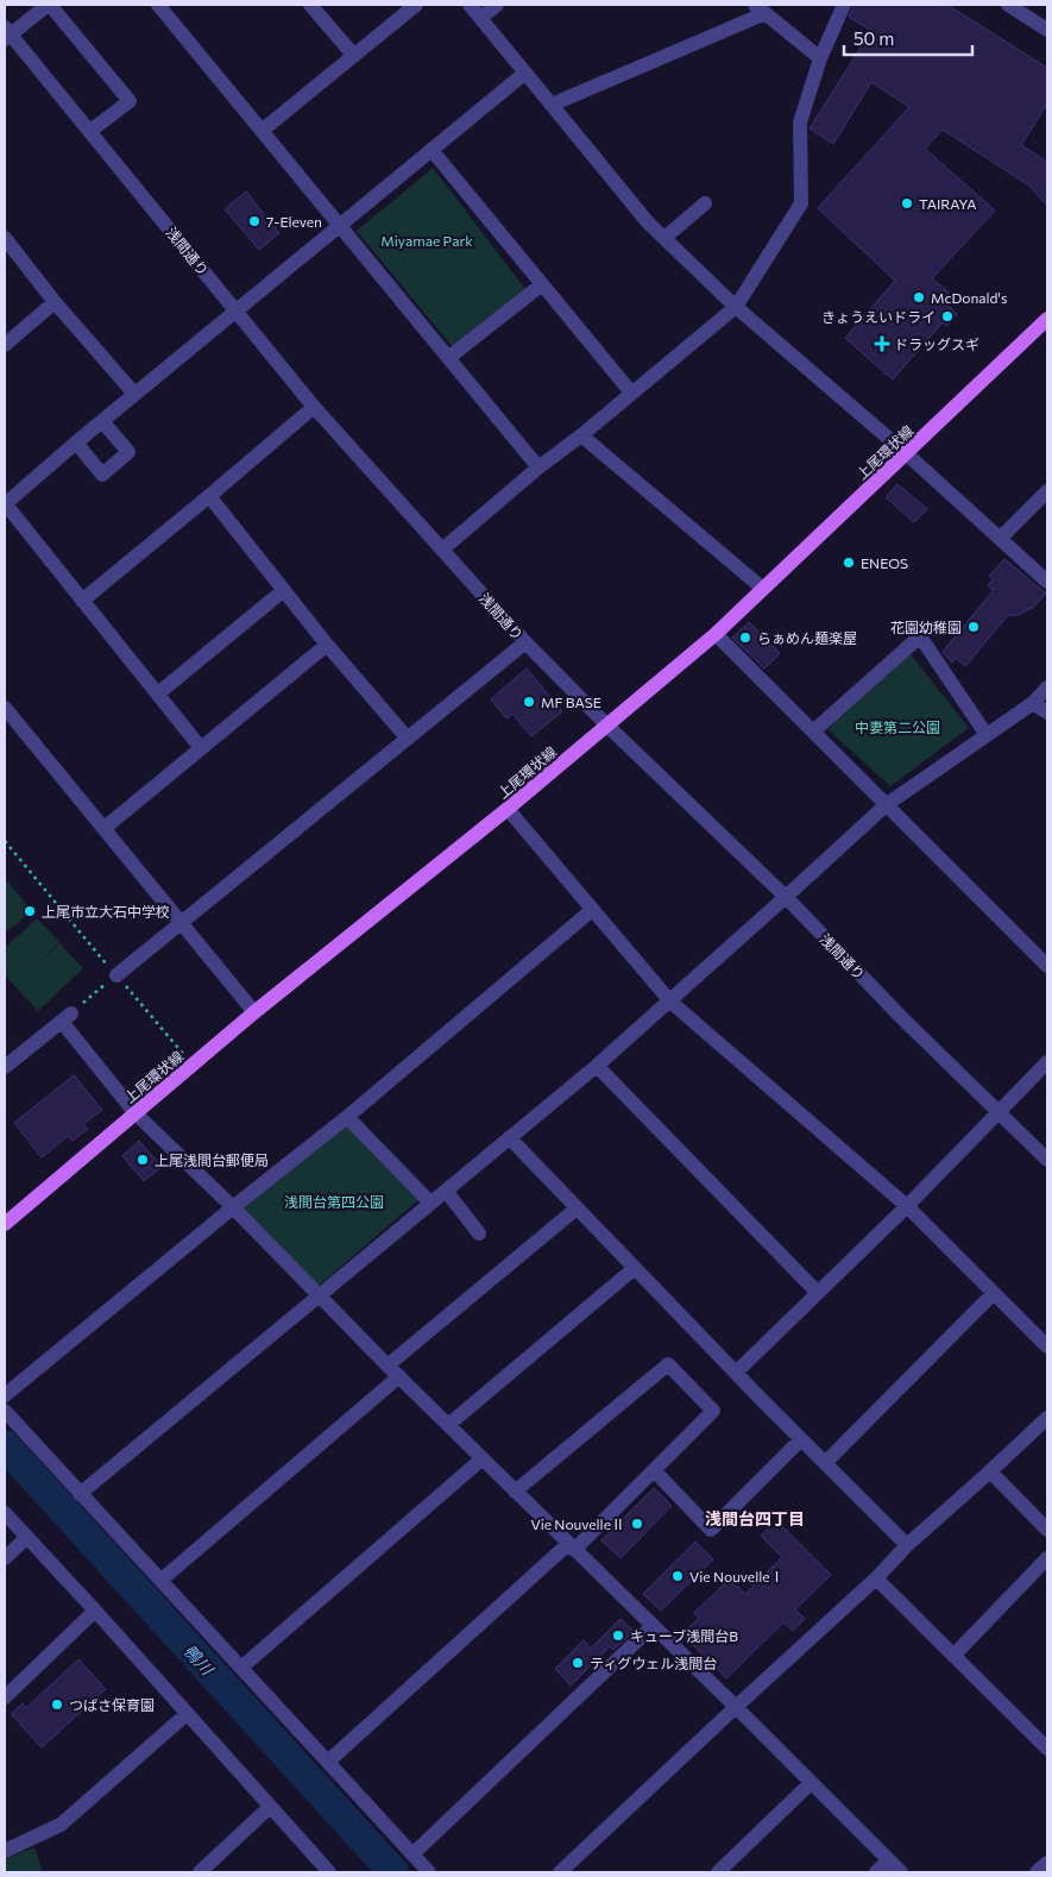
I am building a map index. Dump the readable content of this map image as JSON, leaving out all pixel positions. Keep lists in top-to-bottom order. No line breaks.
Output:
{"streets":{"main road":["上尾環状線"],"street":["浅間通り"]},"crossings":[["浅間通り","上尾環状線"]],"districts":["浅間台四丁目"],"water":["鴨川"],"parks":["Miyamae Park","中妻第二公園","浅間台第四公園"],"places":{"other":["TAIRAYA","7-Eleven","McDonald's","きょうえいドライ","ENEOS","花園幼稚園","らぁめん麺楽屋","MF BASE","上尾市立大石中学校","上尾浅間台郵便局","Vie NouvelleⅡ","Vie NouvelleⅠ","キューブ浅間台B","ティグウェル浅間台","つばさ保育園"],"health":["ドラッグスギ"]},"scale_bar":"50 m"}
